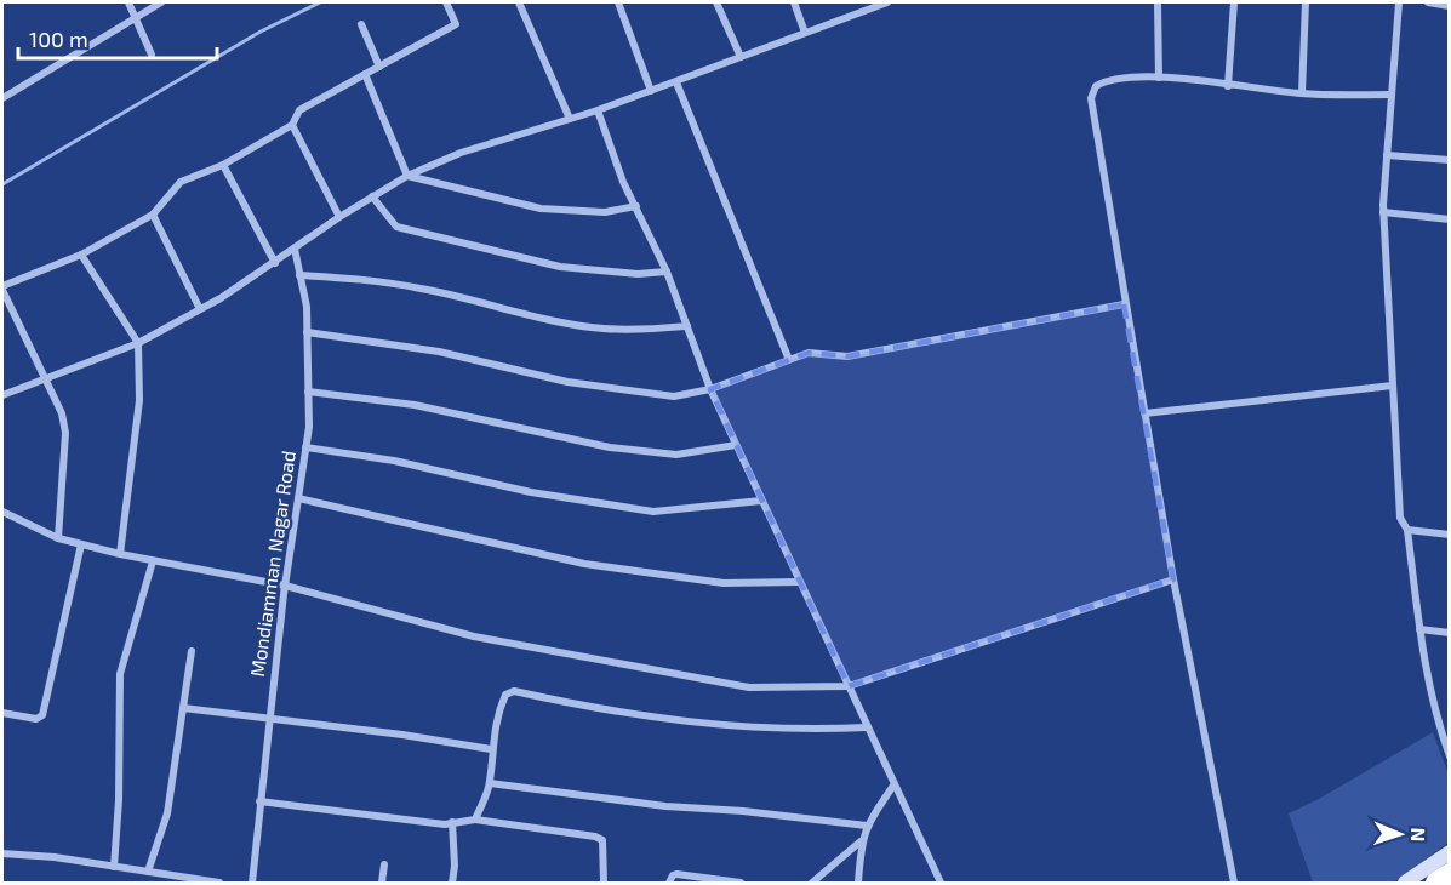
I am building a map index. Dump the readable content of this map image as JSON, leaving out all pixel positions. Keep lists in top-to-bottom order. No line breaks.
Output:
{"streets":{"street":["Mondiamman Nagar Road"]},"scale_bar":"100 m","north":"right"}
